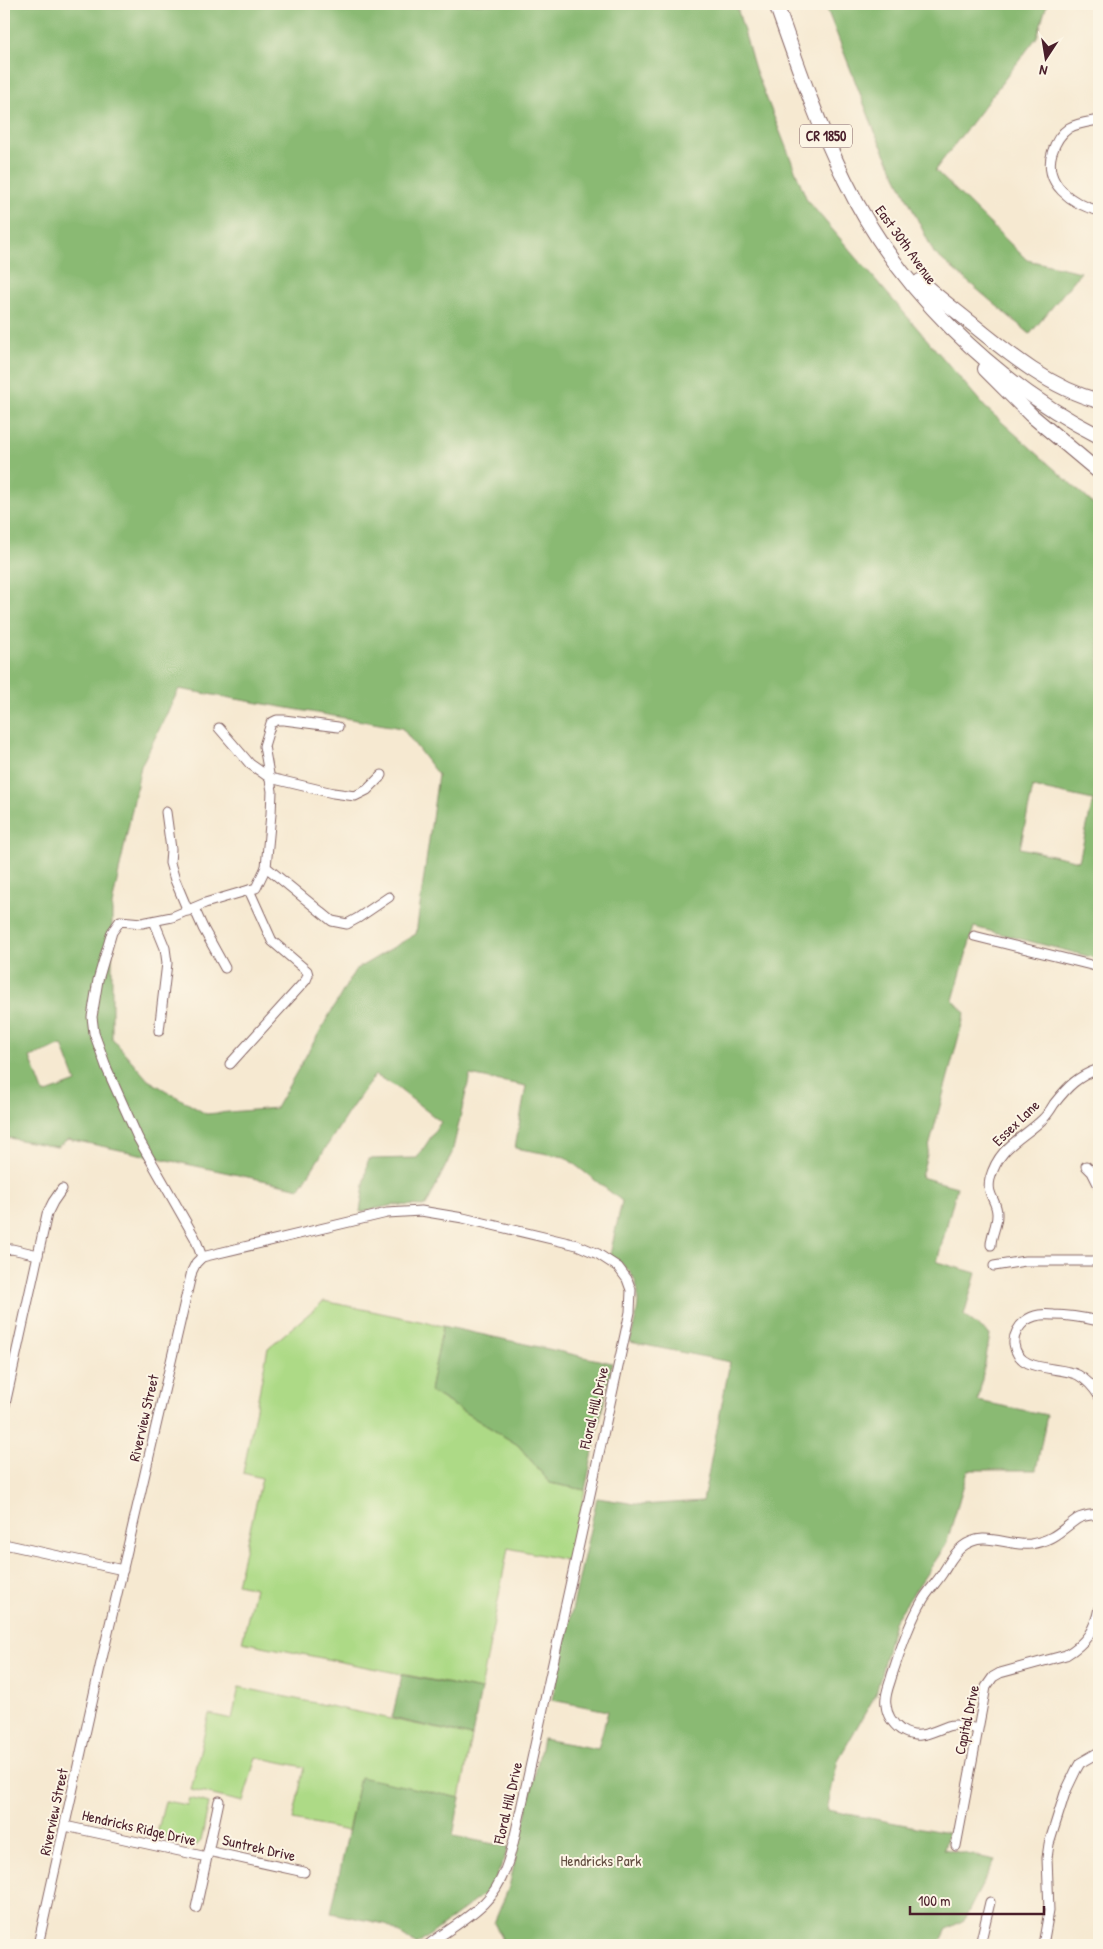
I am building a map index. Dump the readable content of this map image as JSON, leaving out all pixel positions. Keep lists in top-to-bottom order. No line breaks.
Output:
{"streets":{"main road":["CR 1850","East 30th Avenue"],"street":["Essex Lane","Floral Hill Drive","Riverview Street","Capital Drive","Hendricks Ridge Drive","Suntrek Drive"]},"crossings":[["Floral Hill Drive","Riverview Street"],["Riverview Street","Hendricks Ridge Drive"],["Hendricks Ridge Drive","Suntrek Drive"]],"parks":["Hendricks Park"],"scale_bar":"100 m","north":"bottom"}
